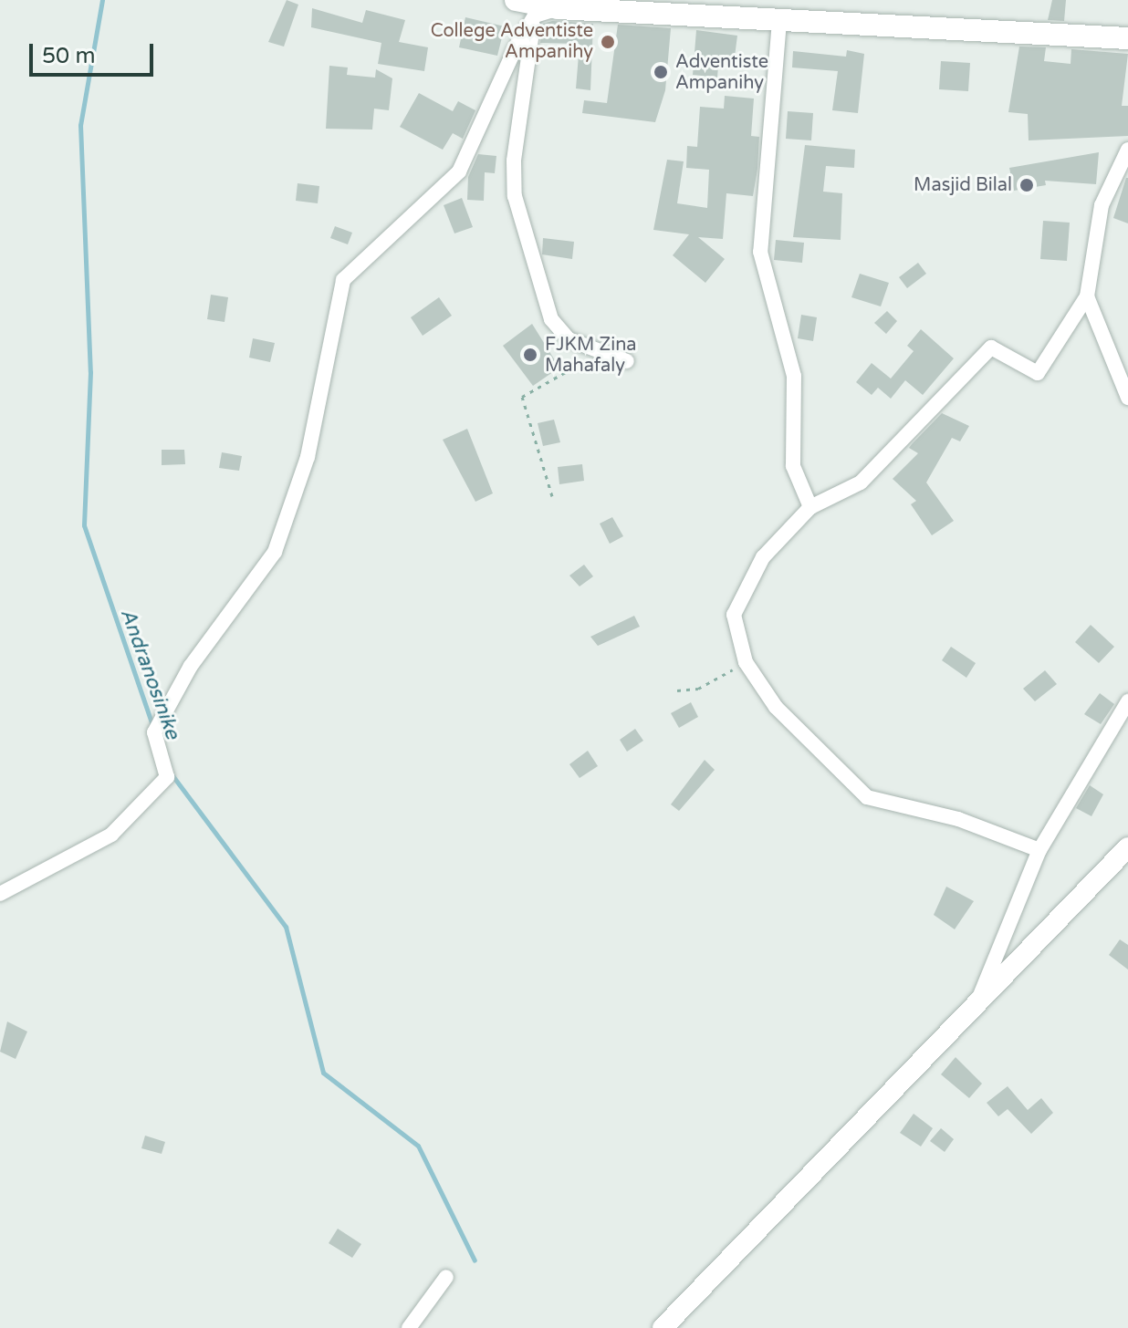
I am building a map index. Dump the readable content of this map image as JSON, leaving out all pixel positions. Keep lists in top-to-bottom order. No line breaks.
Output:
{"water":["Andranosinike"],"places":["College Adventiste Ampanihy","Adventiste Ampanihy","Masjid Bilal","FJKM Zina Mahafaly"],"scale_bar":"50 m"}
